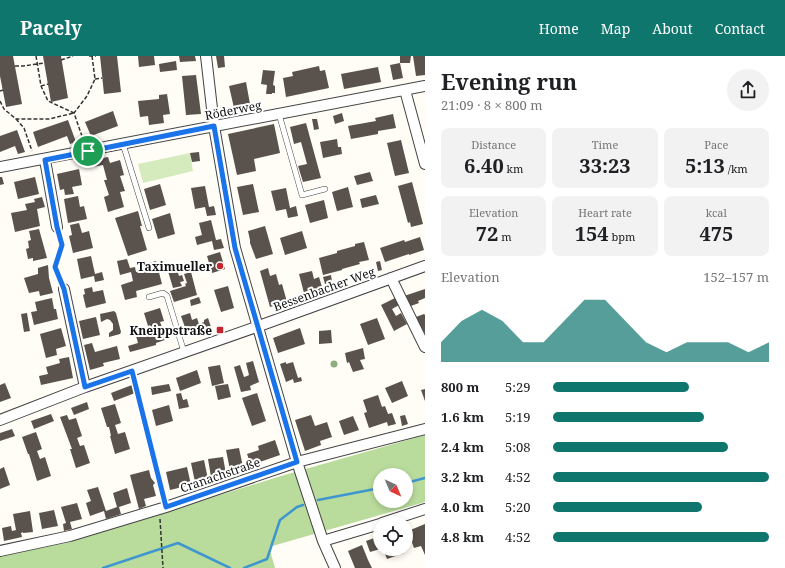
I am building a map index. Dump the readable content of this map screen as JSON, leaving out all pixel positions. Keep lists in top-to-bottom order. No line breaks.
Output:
{"streets":{"street":["Röderweg","Bessenbacher Weg","Cranachstraße"]},"places":{"other":["Taximueller"],"transit":["Kneippstraße"]},"north":"bottom right","page":{"header":"Pacely","nav":["Home","Map","About","Contact"],"heading":["Evening run","21:09 · 8 × 800 m"],"stats":[["Distance","6.40 km"],["Time","33:23"],["Pace","5:13 /km"],["Elevation","72 m"],["Heart rate","154 bpm"],["kcal","475"]],"chart":["Elevation","152–157 m"],"list":[{"name":"800 m","note":"5:29"},{"name":"1.6 km","note":"5:19"},{"name":"2.4 km","note":"5:08"},{"name":"3.2 km","note":"4:52"},{"name":"4.0 km","note":"5:20"},{"name":"4.8 km","note":"4:52"}]}}
